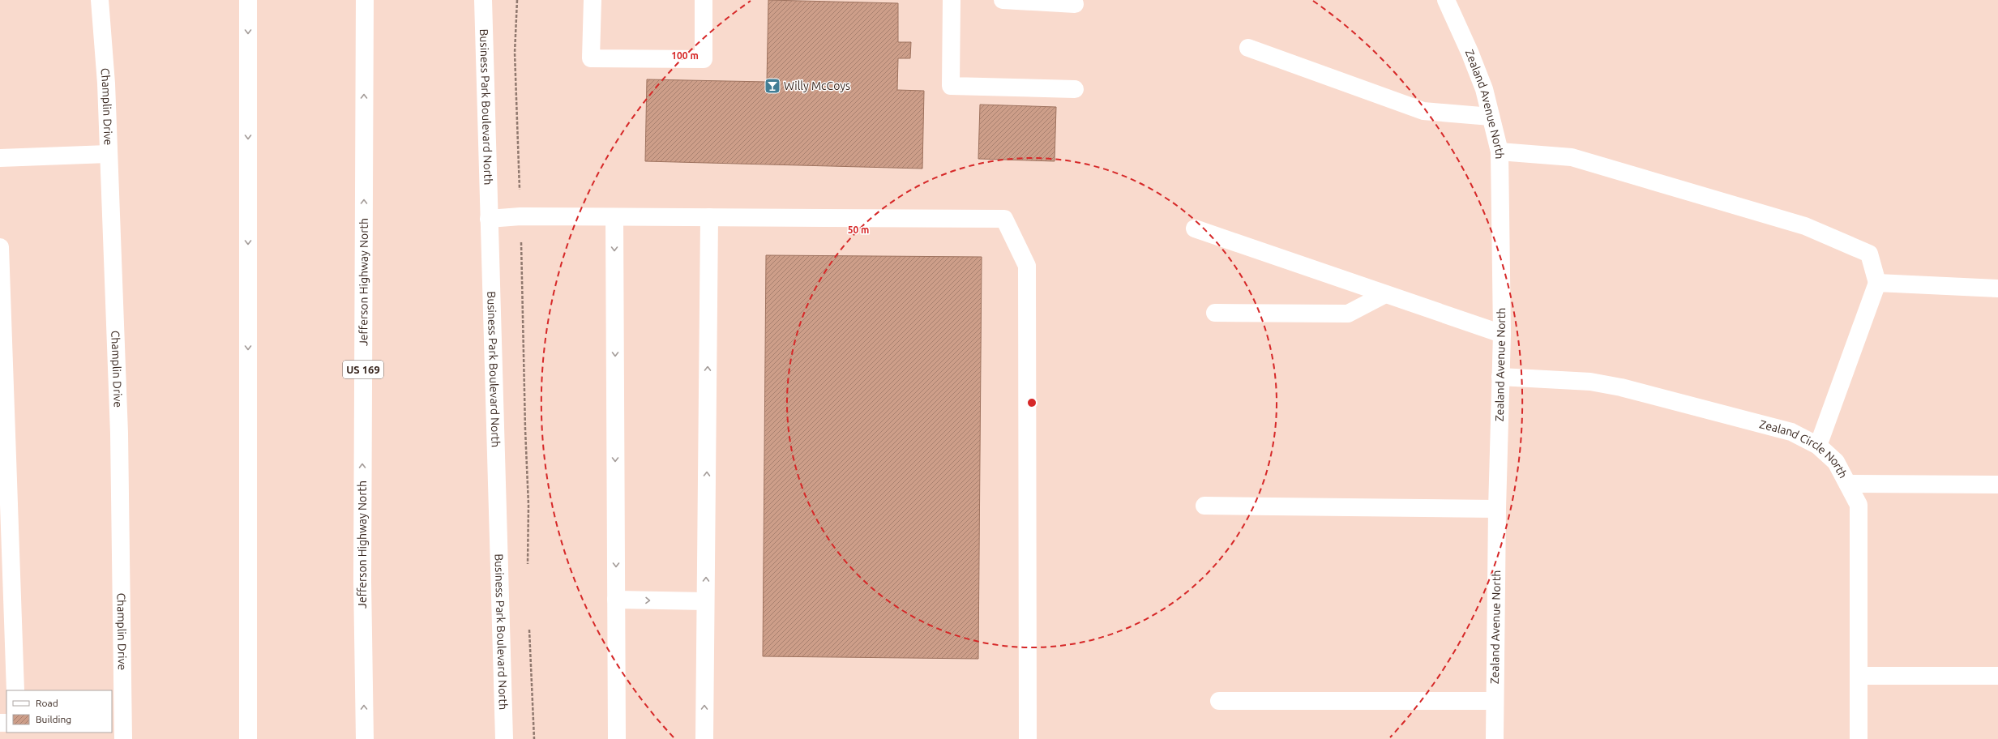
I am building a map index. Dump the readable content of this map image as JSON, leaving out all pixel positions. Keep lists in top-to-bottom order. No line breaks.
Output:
{"streets":{"main road":["Zealand Avenue North","Champlin Drive","Business Park Boulevard North","Jefferson Highway North","US 169","Zealand Circle North"]},"crossings":[["Zealand Avenue North","Zealand Circle North"]],"places":{"bar":["Willy McCoys"]},"legend":["Road","Building"],"rings":["100 m","50 m"]}
